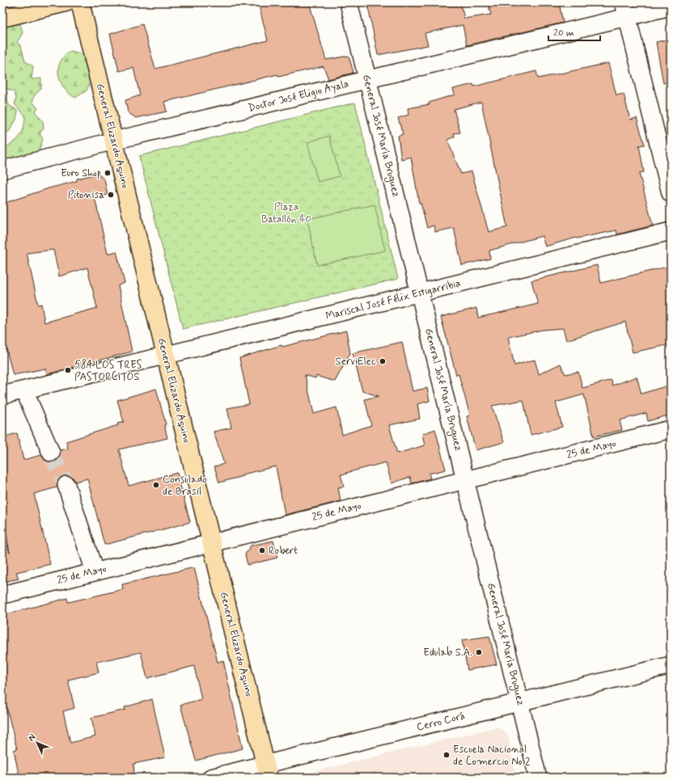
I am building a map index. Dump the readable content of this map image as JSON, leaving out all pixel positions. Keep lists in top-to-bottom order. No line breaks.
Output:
{"streets":{"main road":["General Elizardo Aquino"],"street":["Doctor José Eligio Ayala","General José María Bruguez","Mariscal José Félix Estigarribia","25 de Mayo","Cerro Corá"]},"crossings":[["Doctor José Eligio Ayala","General Elizardo Aquino"],["Doctor José Eligio Ayala","General José María Bruguez"],["General Elizardo Aquino","Mariscal José Félix Estigarribia"],["General Elizardo Aquino","25 de Mayo"],["General Elizardo Aquino","Cerro Corá"],["General José María Bruguez","Mariscal José Félix Estigarribia"],["General José María Bruguez","25 de Mayo"],["General José María Bruguez","Cerro Corá"]],"parks":["Plaza Batallón 40"],"places":["Euro Shop","Pitonisa","ServiElec","584 LOS TRES PASTORCITOS","Consulado de Brasil","Robert","Edulab S.A.","Escuela Nacional de Comercio No 2"],"scale_bar":"20 m","north":"top left"}
